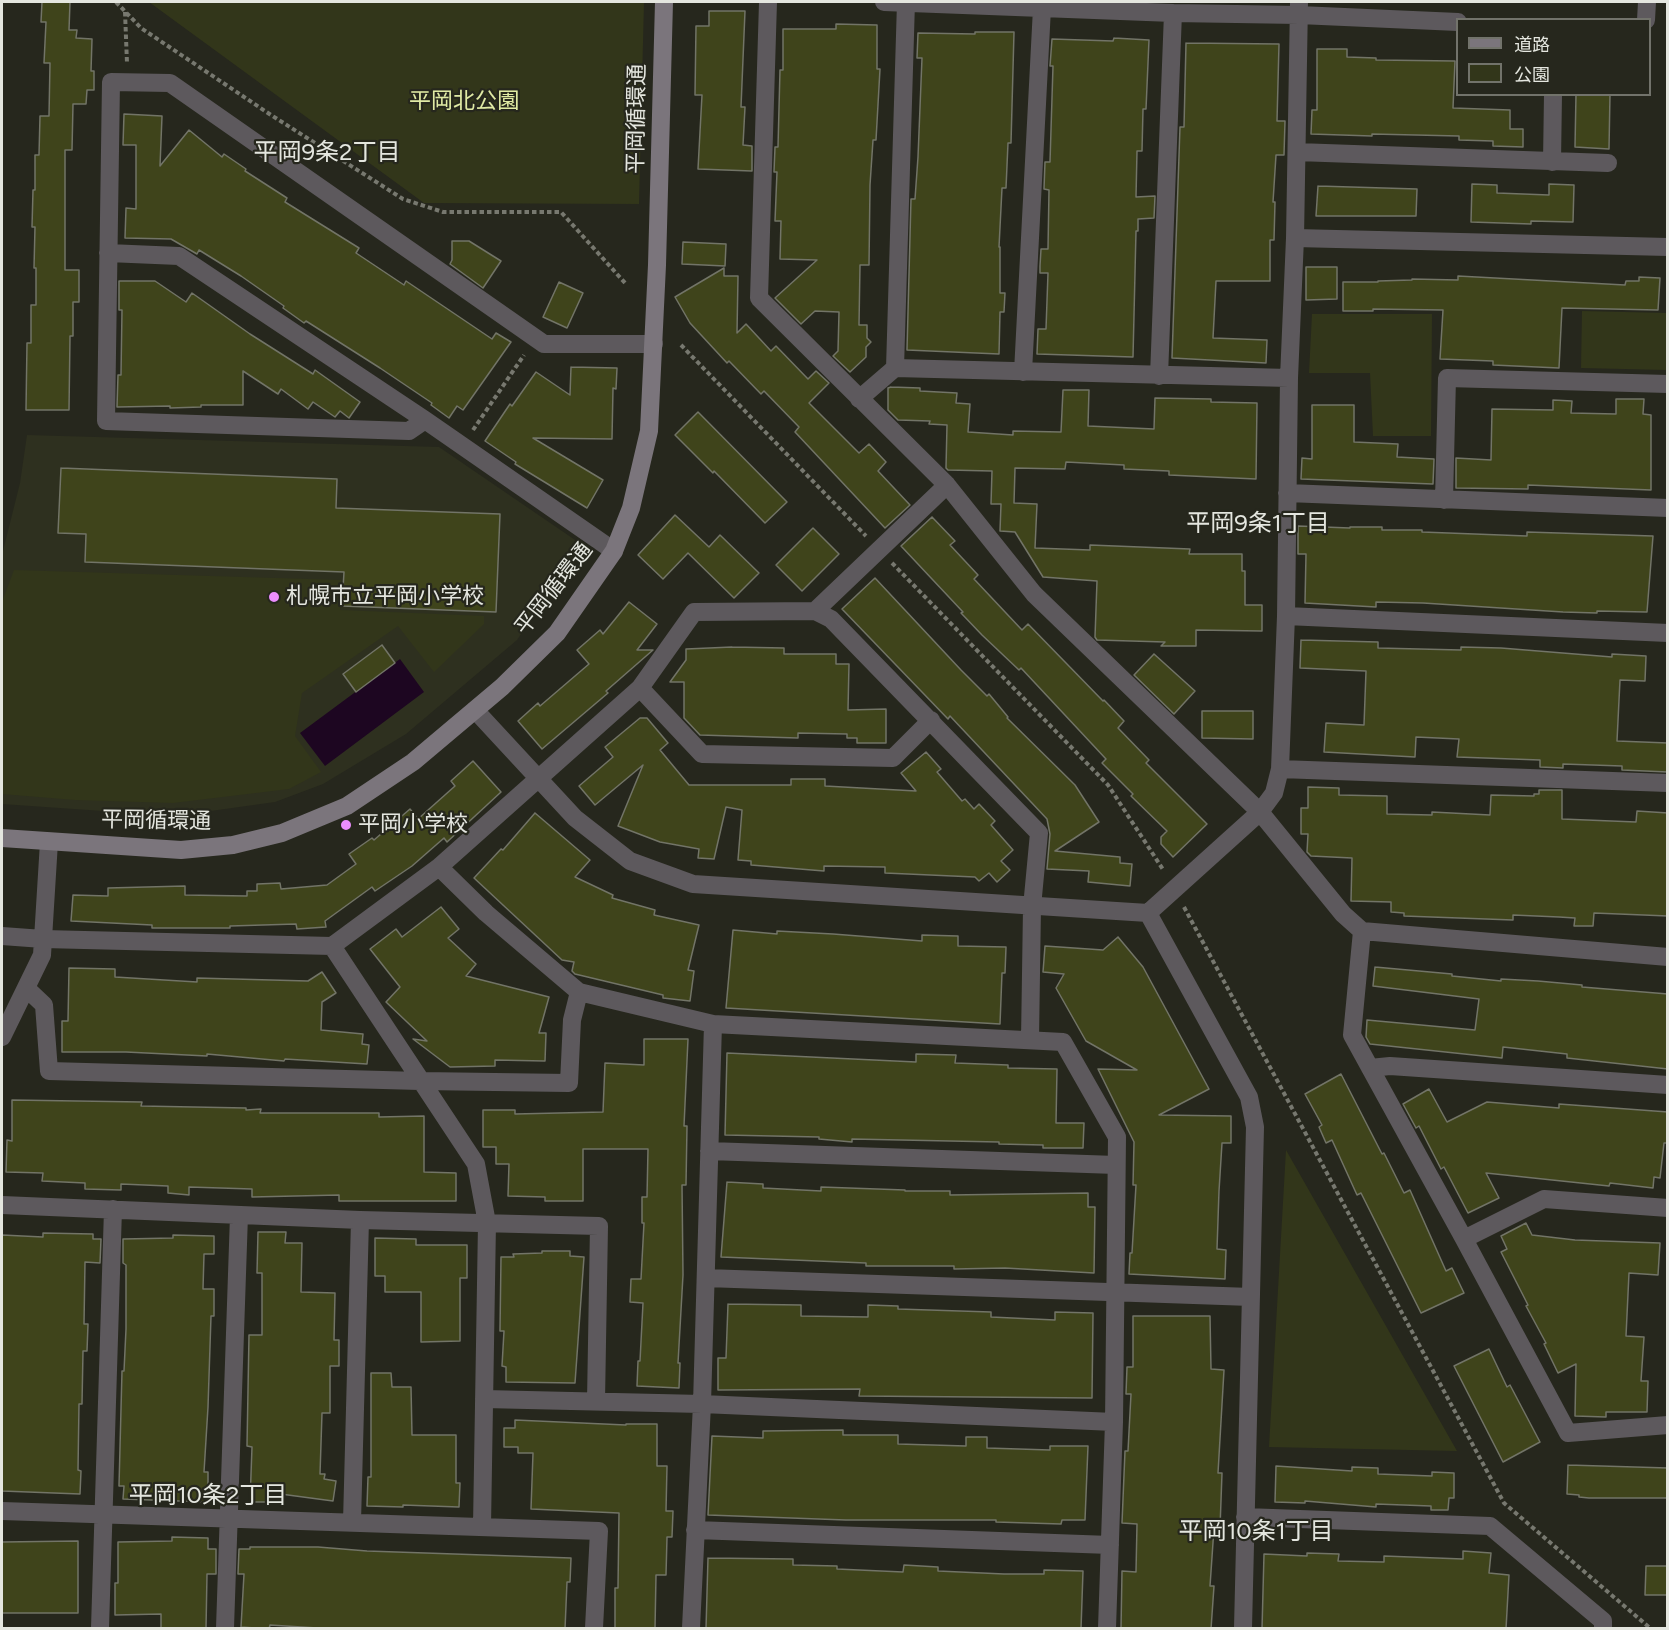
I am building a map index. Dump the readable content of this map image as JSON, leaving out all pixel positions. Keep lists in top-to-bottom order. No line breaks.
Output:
{"streets":{"street":["平岡循環通"]},"districts":["平岡9条2丁目","平岡9条1丁目","平岡10条2丁目","平岡10条1丁目"],"parks":["平岡北公園"],"places":["札幌市立平岡小学校","平岡小学校"],"legend":["道路","公園"]}
